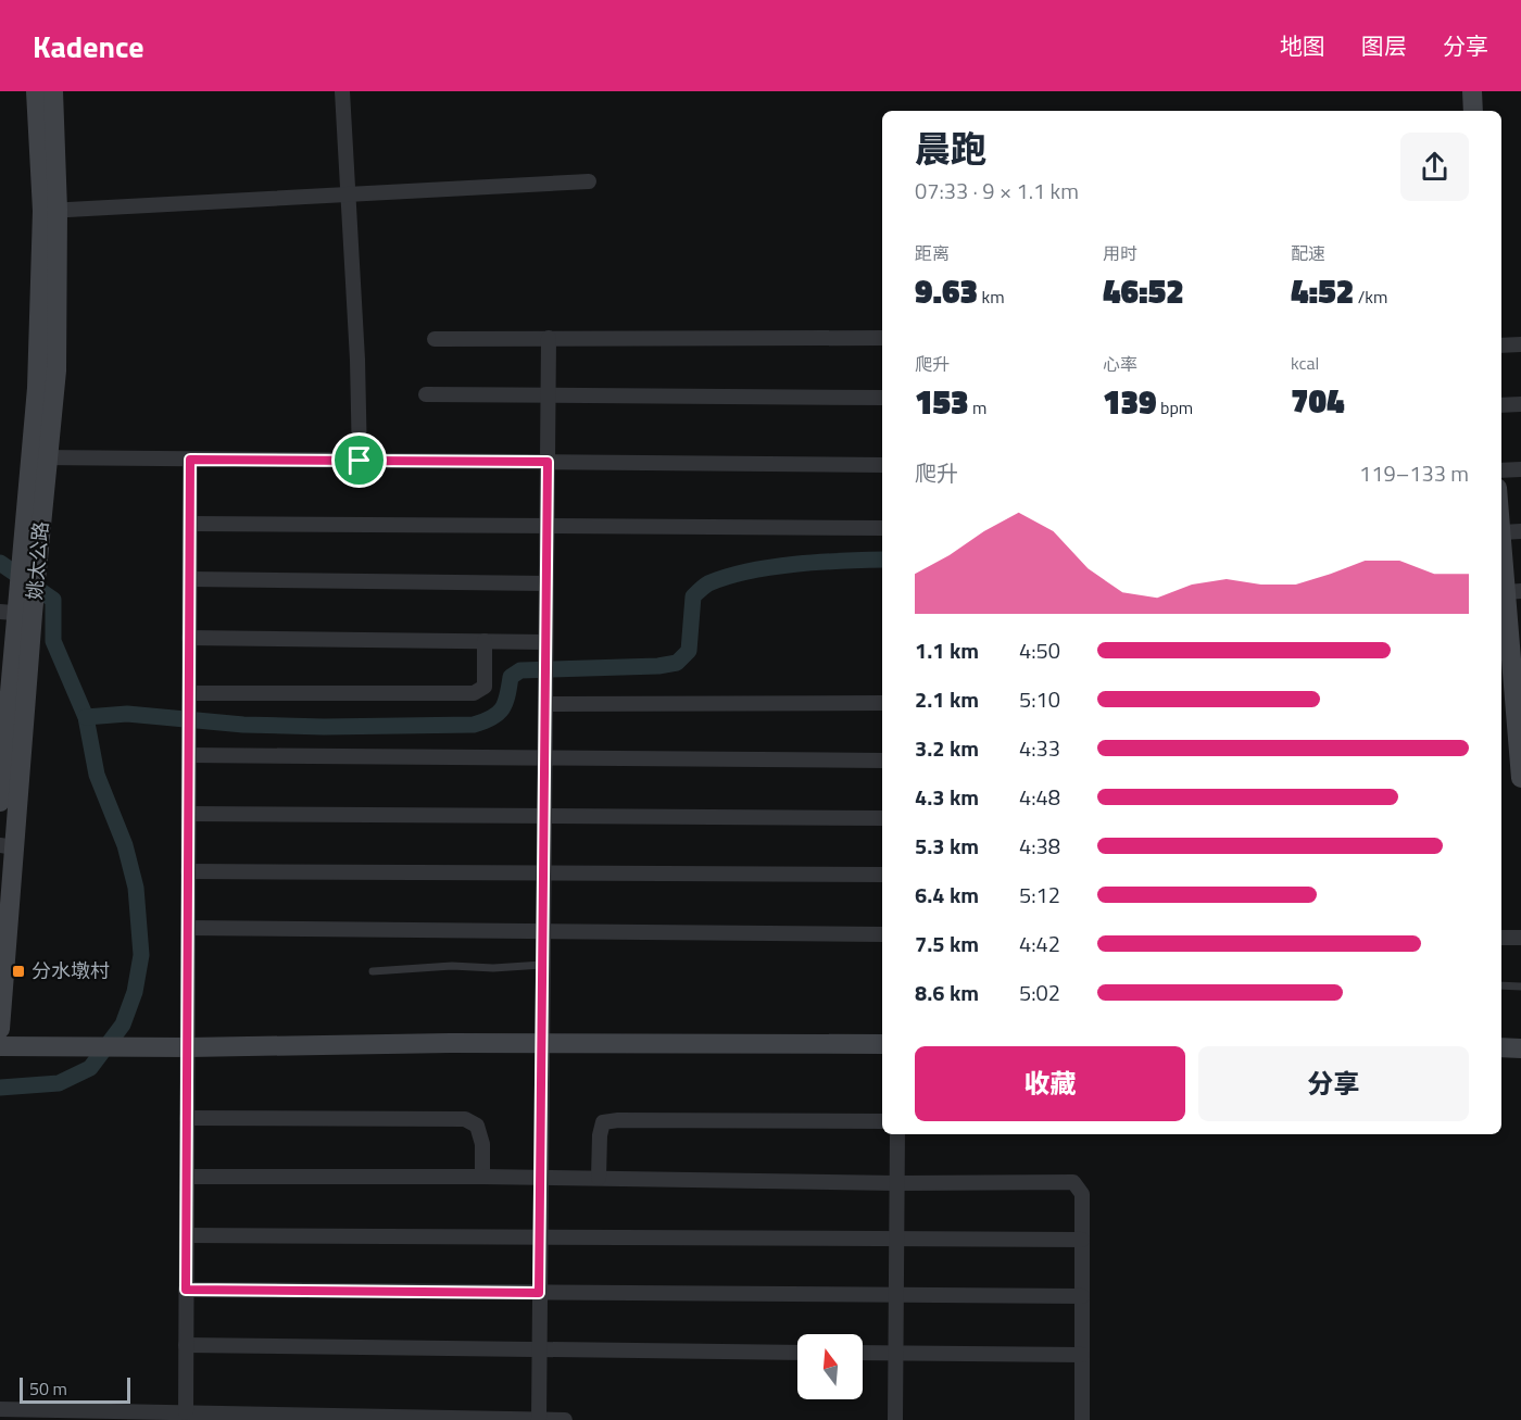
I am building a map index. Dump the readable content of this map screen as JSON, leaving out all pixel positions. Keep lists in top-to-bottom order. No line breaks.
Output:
{"streets":{"main road":["姚太公路"]},"places":{"transit":["分水墩村"]},"scale_bar":"50 m","north":"top","page":{"header":"Kadence","nav":["地图","图层","分享"],"heading":["晨跑","07:33 · 9 × 1.1 km"],"stats":[["距离","9.63 km"],["用时","46:52"],["配速","4:52 /km"],["爬升","153 m"],["心率","139 bpm"],["kcal","704"]],"chart":["爬升","119–133 m"],"list":[{"name":"1.1 km","note":"4:50"},{"name":"2.1 km","note":"5:10"},{"name":"3.2 km","note":"4:33"},{"name":"4.3 km","note":"4:48"},{"name":"5.3 km","note":"4:38"},{"name":"6.4 km","note":"5:12"},{"name":"7.5 km","note":"4:42"},{"name":"8.6 km","note":"5:02"}],"buttons":["收藏","分享"],"scale":"50 m"}}
